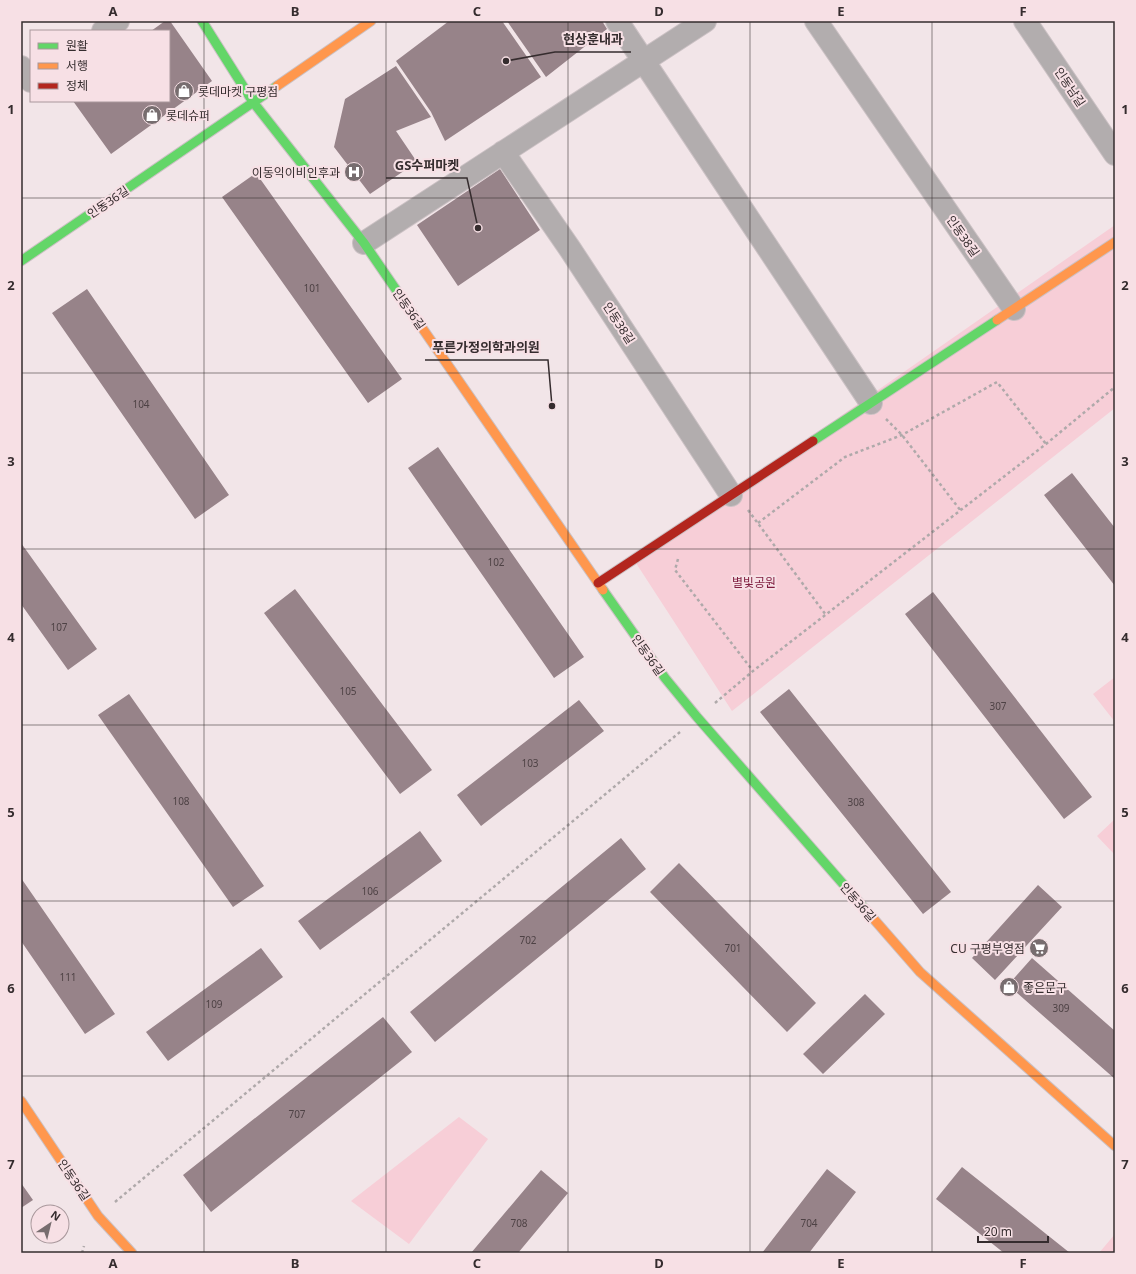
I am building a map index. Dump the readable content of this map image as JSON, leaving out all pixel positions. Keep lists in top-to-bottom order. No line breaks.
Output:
{"streets":{"street":["인동남길","인동36길","인동38길"]},"parks":["별빛공원"],"places":{"other":["현상훈내과","GS수퍼마켓","푸른가정의학과의원"],"shop":["롯데마켓 구평점","롯데슈퍼","좋은문구"],"hospital":["이동익이비인후과"],"supermarket":["CU 구평부영점"]},"house_numbers":["101","104","102","107","105","307","103","108","308","106","702","701","111","109","309","707","708","704"],"legend":["원활","서행","정체"],"scale_bar":"20 m","north":"top right","grid":{"columns":["A","B","C","D","E","F"],"rows":["1","2","3","4","5","6","7"]}}
